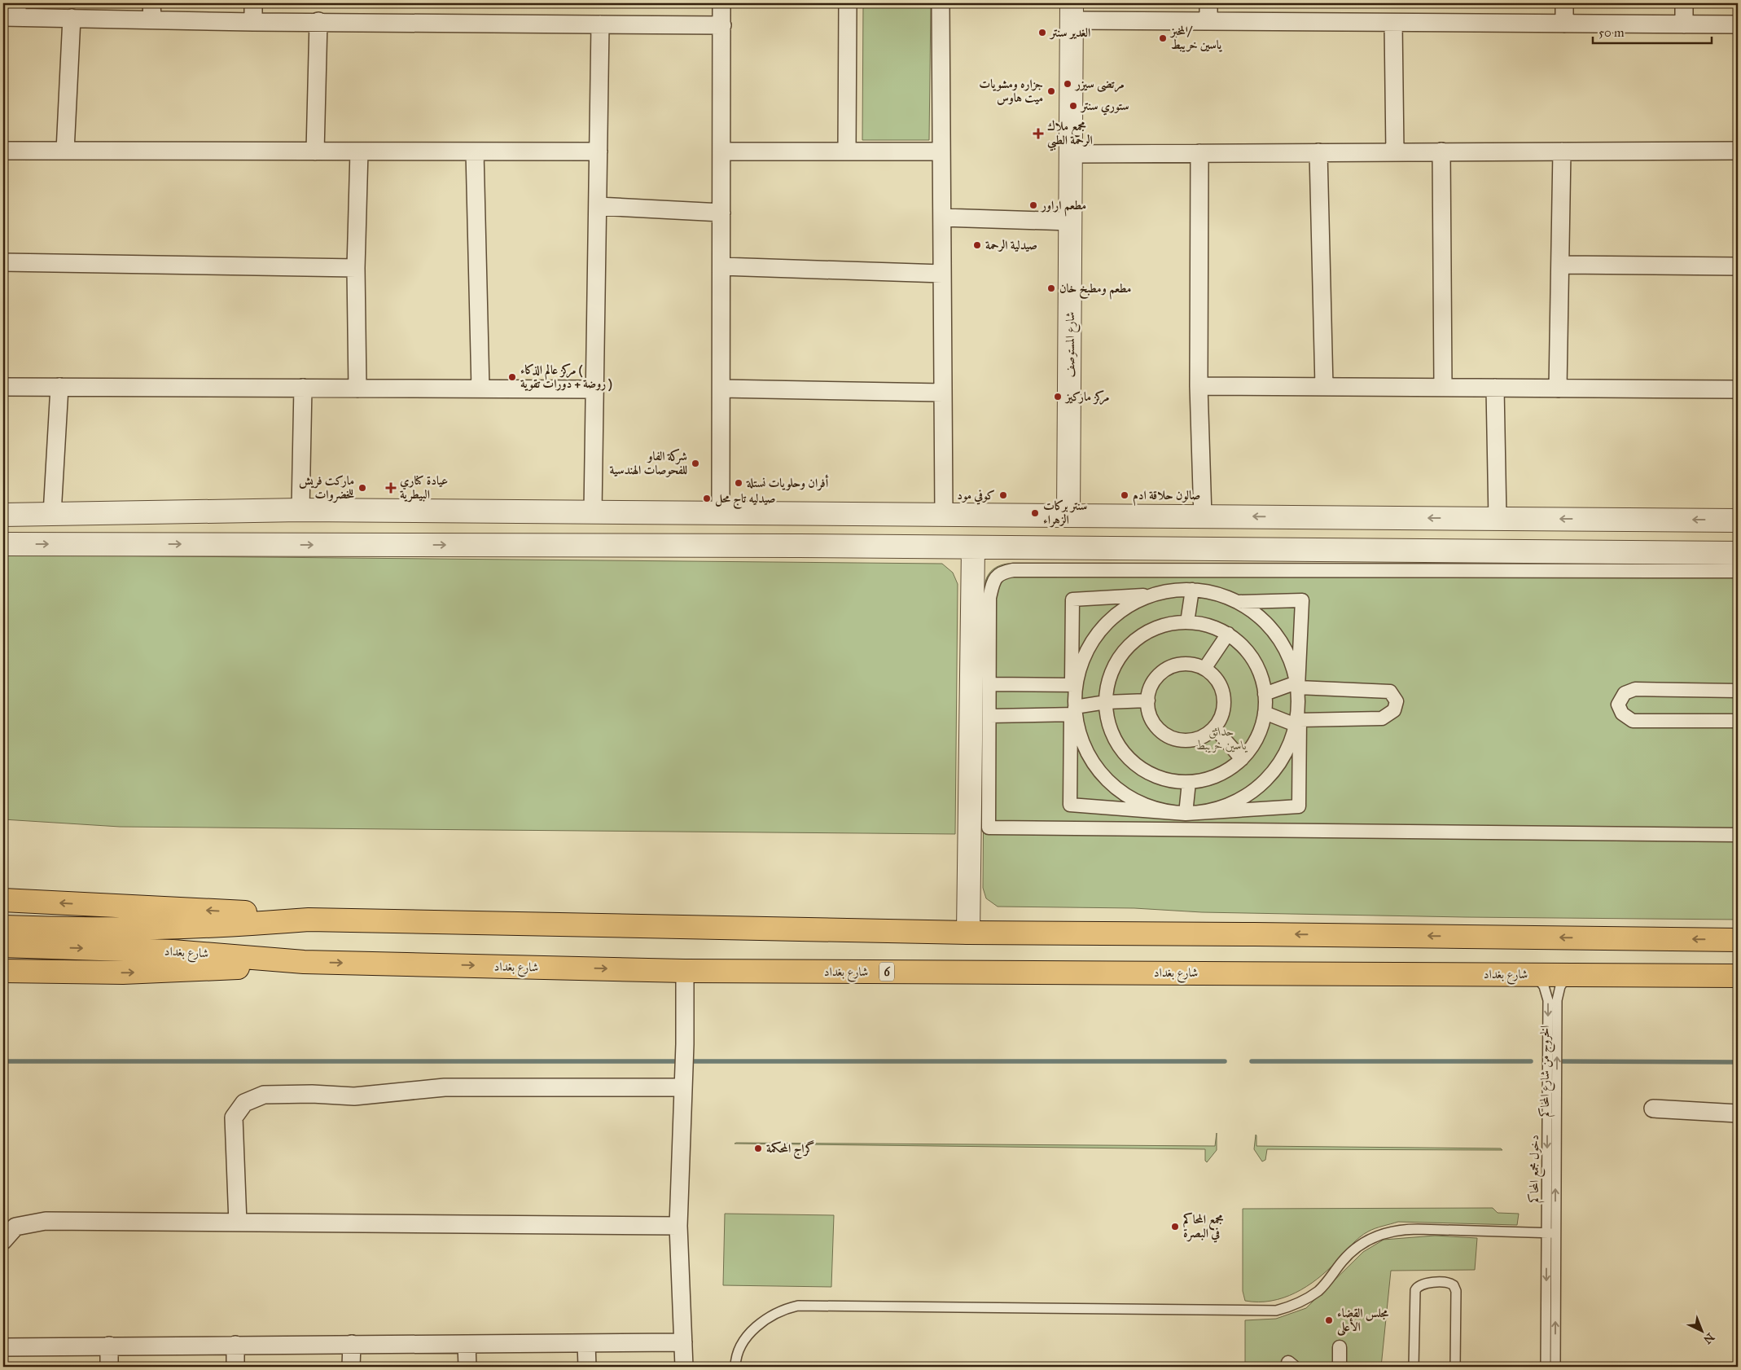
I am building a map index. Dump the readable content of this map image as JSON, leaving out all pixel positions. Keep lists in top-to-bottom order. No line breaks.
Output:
{"streets":{"highway":["شارع بغداد","6"],"street":["شارع المستوصف"],"lane":["الخروج من شارع المحاكم","دخول مجمع المحاكم"]},"crossings":[["شارع بغداد","الخروج من شارع المحاكم"],["شارع بغداد","دخول مجمع المحاكم"],["الخروج من شارع المحاكم","دخول مجمع المحاكم"]],"one_way":["الخروج من شارع المحاكم","دخول مجمع المحاكم"],"parks":["حدائق ياسين خريبط"],"places":{"other":["الغدير سنتر","المخبز/ ياسين خريبط","مرتضى سيزر","جزاره ومشويات ميت هاوس","ستوري سنتر","مطعم اراور","صيدلية الرحمة","مطعم ومطبخ خان","مركز عالم الذكاء ( روضة + دورات تقوية )","مركز ماركيز","شركة الفاو للفحوصات الهندسية","أفران وحلويات نستلة","ماركت فريش للخضروات","كوفي مود","صالون حلاقة ادم","صيدليه تاج محل","سنتر بركات الزهراء","گراج المحكمة","مجمع المحاكم في البصرة","مجلس القضاء الأعلى"],"health":["مجمع ملاك الرحمة الطبي","عيادة كناري البيطرية"]},"scale_bar":"50 m","north":"bottom right"}
